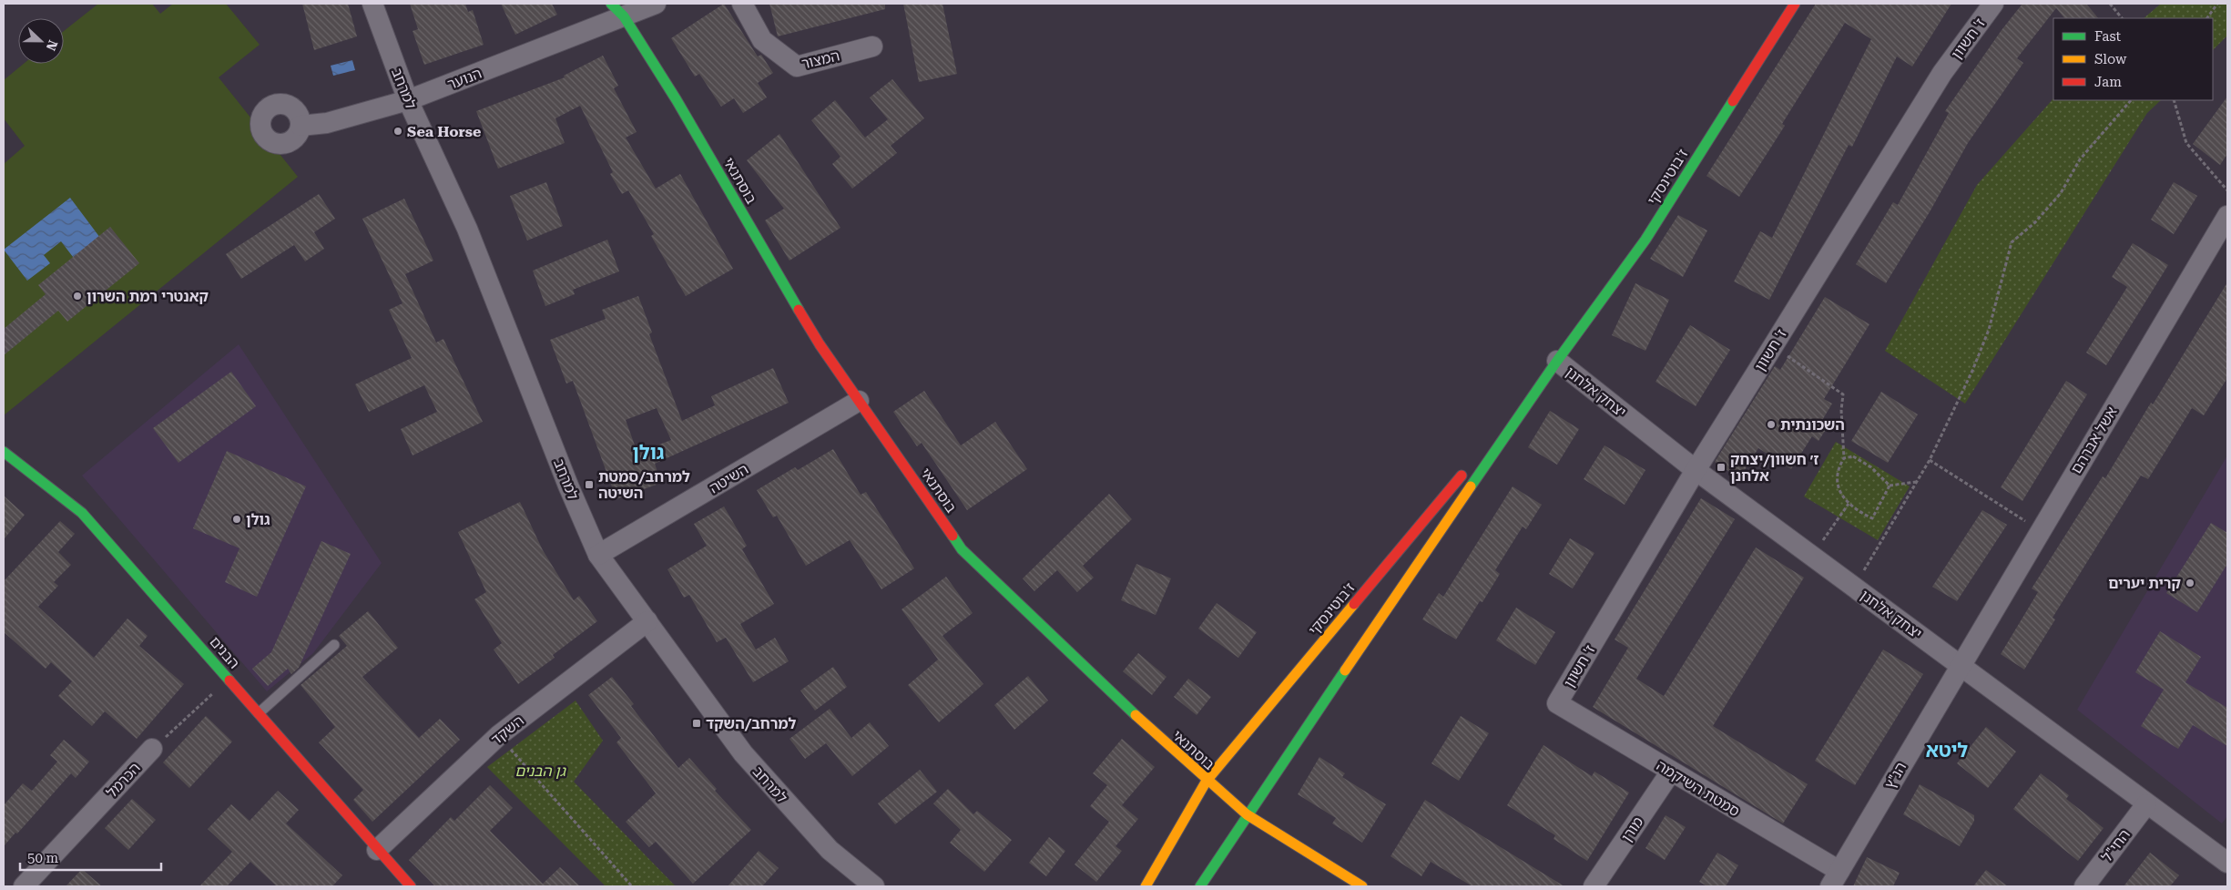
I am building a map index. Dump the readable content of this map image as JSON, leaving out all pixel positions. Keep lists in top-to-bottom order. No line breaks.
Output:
{"streets":{"street":["ז' חשוון","המצור","הנוער","למרחב","ז'בוטינסקי","בוסתנאי","יצחק אלחנן","אשל אברהם","השיטה","הבנים","השקד","הנ\"ץ","הכרמל","סמטת השיקמה","מורן","החי\"ל"]},"crossings":[["ז' חשוון","יצחק אלחנן"],["ז' חשוון","סמטת השיקמה"],["הנוער","למרחב"],["הנוער","בוסתנאי"],["למרחב","השיטה"],["למרחב","השקד"],["ז'בוטינסקי","בוסתנאי"],["ז'בוטינסקי","יצחק אלחנן"],["בוסתנאי","השיטה"],["יצחק אלחנן","אשל אברהם"],["יצחק אלחנן","הנ\"ץ"],["יצחק אלחנן","החי\"ל"],["אשל אברהם","הנ\"ץ"],["הבנים","השקד"],["הבנים","הכרמל"],["הנ\"ץ","סמטת השיקמה"],["סמטת השיקמה","מורן"]],"districts":["גולן","ליטא"],"parks":["גן הבנים"],"places":{"other":["Sea Horse","קאנטרי רמת השרון","השכונתית","גולן","קרית יערים"],"transit":["ז׳ חשוון/יצחק אלחנן","למרחב/סמטת השיטה","למרחב/השקד"]},"legend":["Fast","Slow","Jam"],"scale_bar":"50 m","north":"right"}
